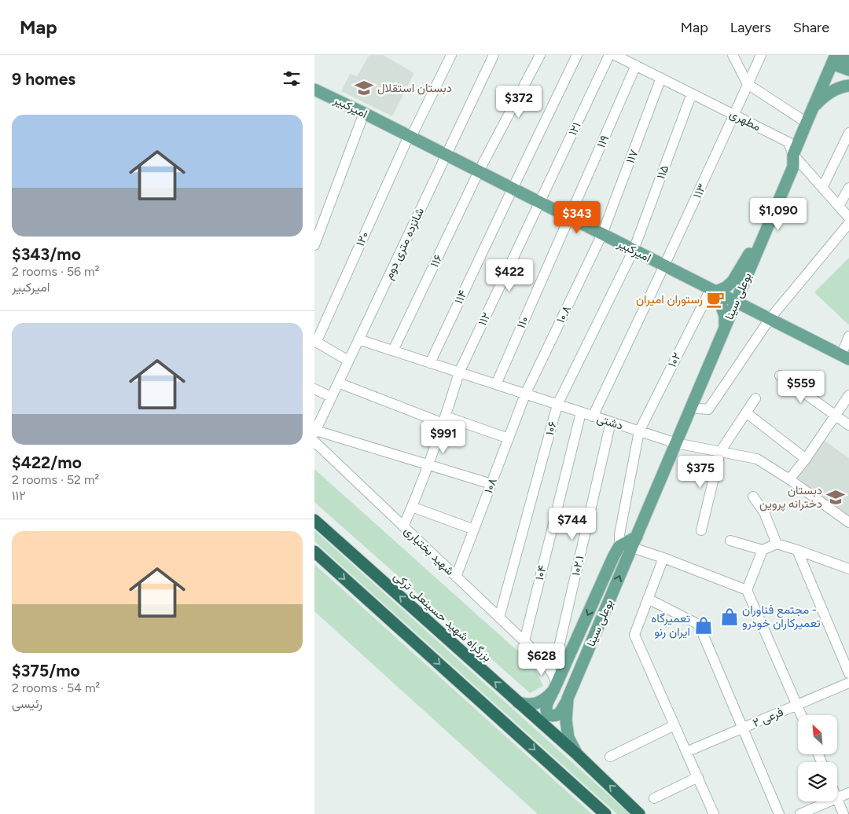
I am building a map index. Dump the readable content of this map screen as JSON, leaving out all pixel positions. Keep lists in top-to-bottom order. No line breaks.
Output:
{"streets":{"highway":["بزرگراه شهید حسینعلی ترکی"],"main road":["امیرکبیر","بوعلی سینا"],"street":["مطهری","۱۲۱","۱۱۹","۱۱۷","۱۱۵","۱۱۳","۱۲۰","شانزده متری دوم","۱۱۶","۱۱۴","۱۰.۸","۱۱۲","۱۱۰","۱۰۲","دشتی","۱۰۶","۱۰۸","شهید بختیاری","۱۰۲.۱","۱۰۴","فرعی ۲"]},"crossings":[["امیرکبیر","۱۲۱"],["امیرکبیر","۱۱۹"],["امیرکبیر","۱۱۷"],["امیرکبیر","۱۱۵"],["امیرکبیر","۱۱۳"],["امیرکبیر","۱۲۰"],["امیرکبیر","شانزده متری دوم"],["امیرکبیر","۱۱۶"],["امیرکبیر","بوعلی سینا"],["امیرکبیر","۱۱۴"],["امیرکبیر","۱۰.۸"],["امیرکبیر","۱۱۲"],["امیرکبیر","۱۱۰"],["امیرکبیر","۱۰۲"],["امیرکبیر","۱۰۶"],["مطهری","۱۱۹"],["مطهری","۱۱۷"],["مطهری","۱۱۵"],["مطهری","۱۱۳"],["مطهری","بوعلی سینا"],["۱۲۱","۱۱۲"],["۱۱۹","۱۱۰"],["۱۱۷","۱۰.۸"],["۱۱۵","۱۰۶"],["شانزده متری دوم","دشتی"],["۱۱۶","دشتی"],["بوعلی سینا","۱۰۲"],["بوعلی سینا","دشتی"],["بوعلی سینا","بزرگراه شهید حسینعلی ترکی"],["۱۱۴","دشتی"],["۱۰.۸","دشتی"],["۱۰.۸","۱۰۸"],["۱۱۲","دشتی"],["۱۱۲","شهید بختیاری"],["۱۱۰","دشتی"],["۱۰۲","دشتی"],["دشتی","۱۰۶"],["دشتی","۱۰۸"],["دشتی","۱۰۲.۱"],["دشتی","۱۰۴"],["۱۰۶","شهید بختیاری"],["۱۰۸","شهید بختیاری"],["شهید بختیاری","۱۰۴"]],"places":{"school or university":["دبستان استقلال","دبستان دخترانه پروین"],"cafe":["رستوران امیران"],"shop":["مجتمع فناوران - تعمیرکاران خودرو","تعمیرگاه ایران رنو"]},"north":"top left","page":{"header":"Map","nav":["Map","Layers","Share"],"heading":"9 homes","price":["$372","$1,090","$343","$422","$559","$991","$375","$744","$628"],"list":[{"name":"$343/mo","note":"2 rooms · 56 m² · امیرکبیر"},{"name":"$422/mo","note":"2 rooms · 52 m² · ۱۱۲"},{"name":"$375/mo","note":"2 rooms · 54 m² · رئیسی"}]}}
